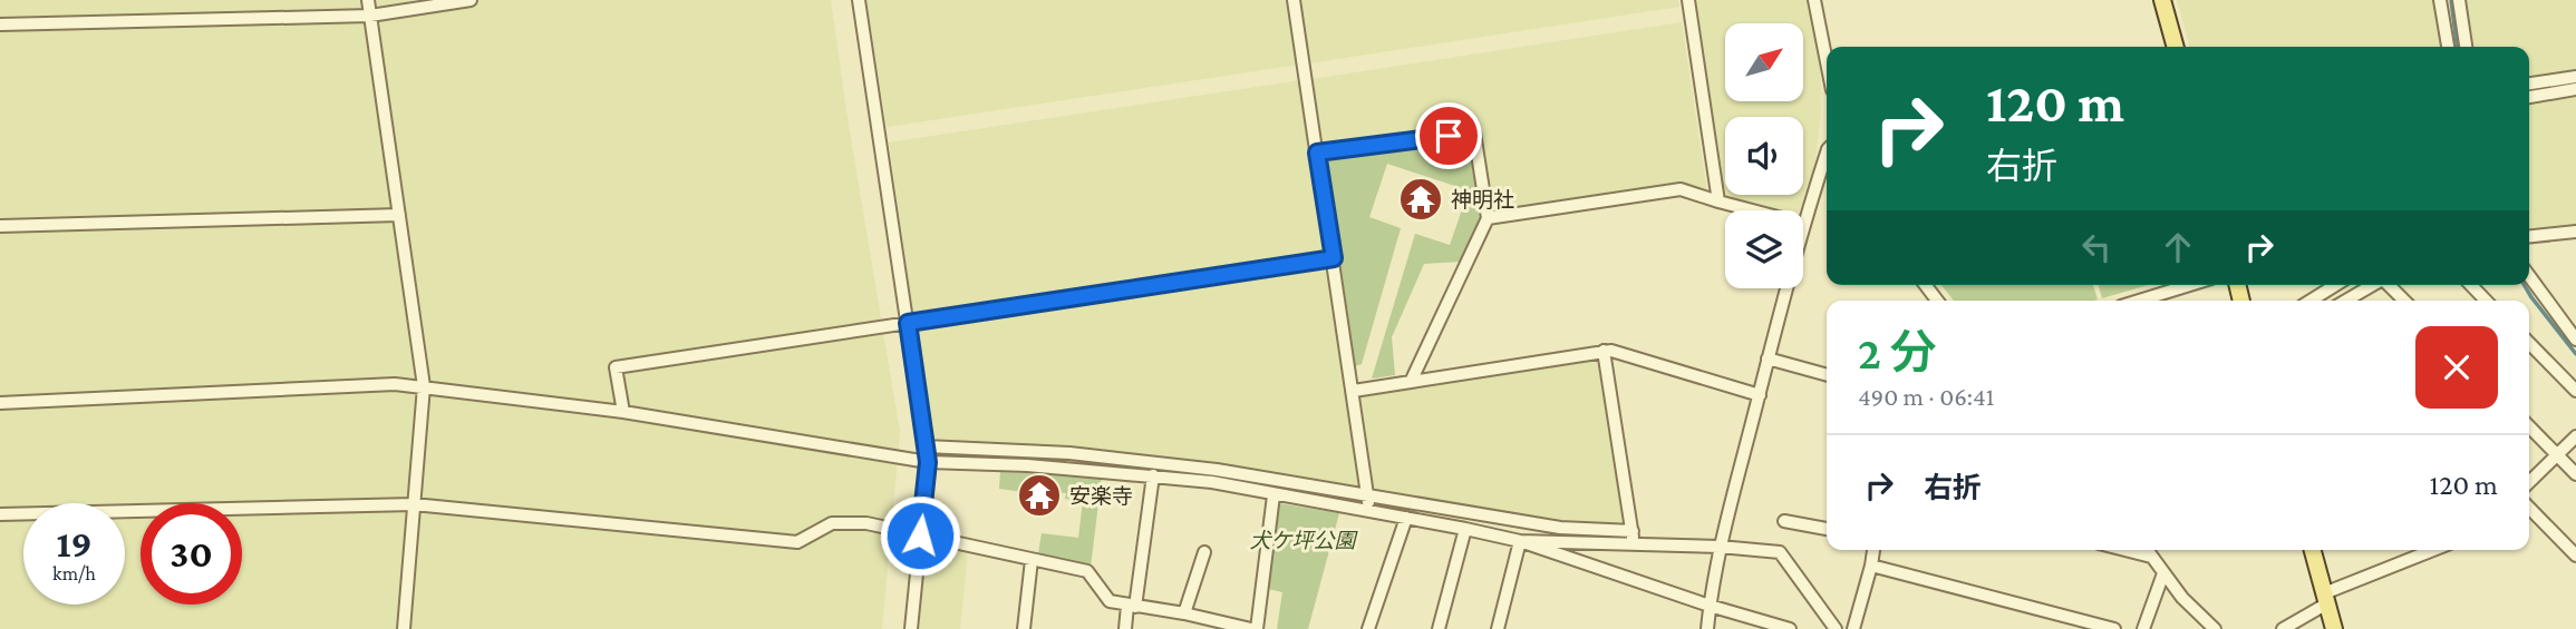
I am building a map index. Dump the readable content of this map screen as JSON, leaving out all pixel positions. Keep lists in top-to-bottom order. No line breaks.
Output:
{"parks":["犬ケ坪公園"],"places":{"temple":["神明社","安楽寺"]},"north":"top right","page":{"turn":["120 m","右折"],"heading":["2 分","490 m · 06:41"],"list":[{"name":"右折","value":"120 m"}],"speed":"19 km/h","limit":"30"}}
